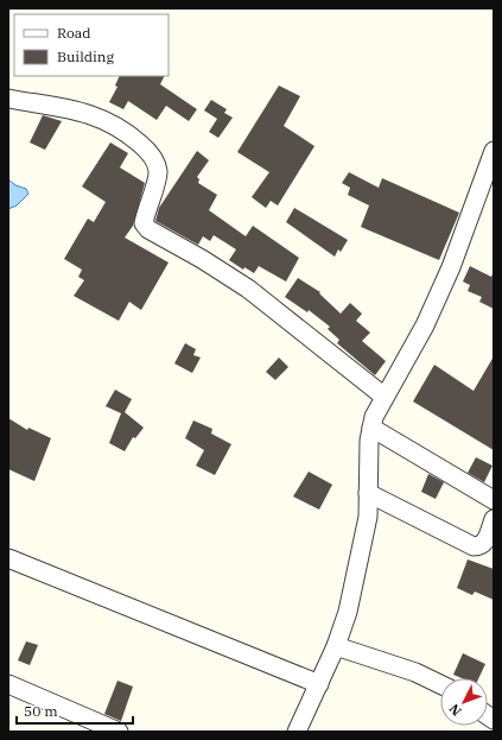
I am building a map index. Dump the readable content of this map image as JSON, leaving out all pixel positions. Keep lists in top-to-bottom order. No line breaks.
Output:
{"legend":["Road","Building"],"scale_bar":"50 m","north":"bottom left"}
